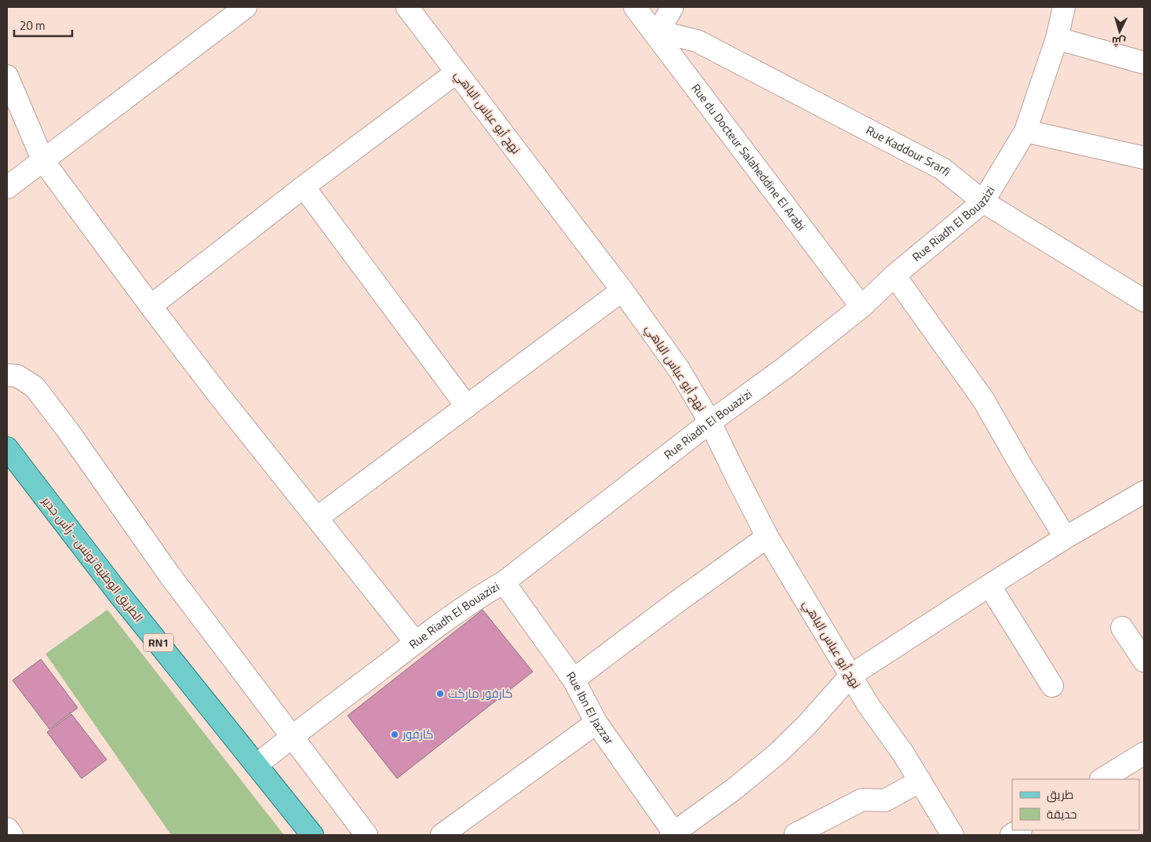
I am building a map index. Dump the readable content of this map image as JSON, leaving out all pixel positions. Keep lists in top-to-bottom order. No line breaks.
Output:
{"streets":{"main road":["الطريق الوطنية تونس - رأس جدير","RN1"],"street":["نهج أبو عباس الباهي","Rue Kaddour Srarfi","Rue du Docteur Salaheddine El Arabi","Rue Riadh El Bouazizi","Rue Ibn El Jazzar"]},"crossings":[["نهج أبو عباس الباهي","Rue Riadh El Bouazizi"],["Rue Kaddour Srarfi","Rue du Docteur Salaheddine El Arabi"],["Rue Kaddour Srarfi","Rue Riadh El Bouazizi"],["Rue du Docteur Salaheddine El Arabi","Rue Riadh El Bouazizi"],["Rue Riadh El Bouazizi","الطريق الوطنية تونس - رأس جدير"],["Rue Riadh El Bouazizi","Rue Ibn El Jazzar"]],"places":["كارفور ماركت","كارفور"],"legend":["طريق","حديقة"],"scale_bar":"20 m","north":"bottom"}
